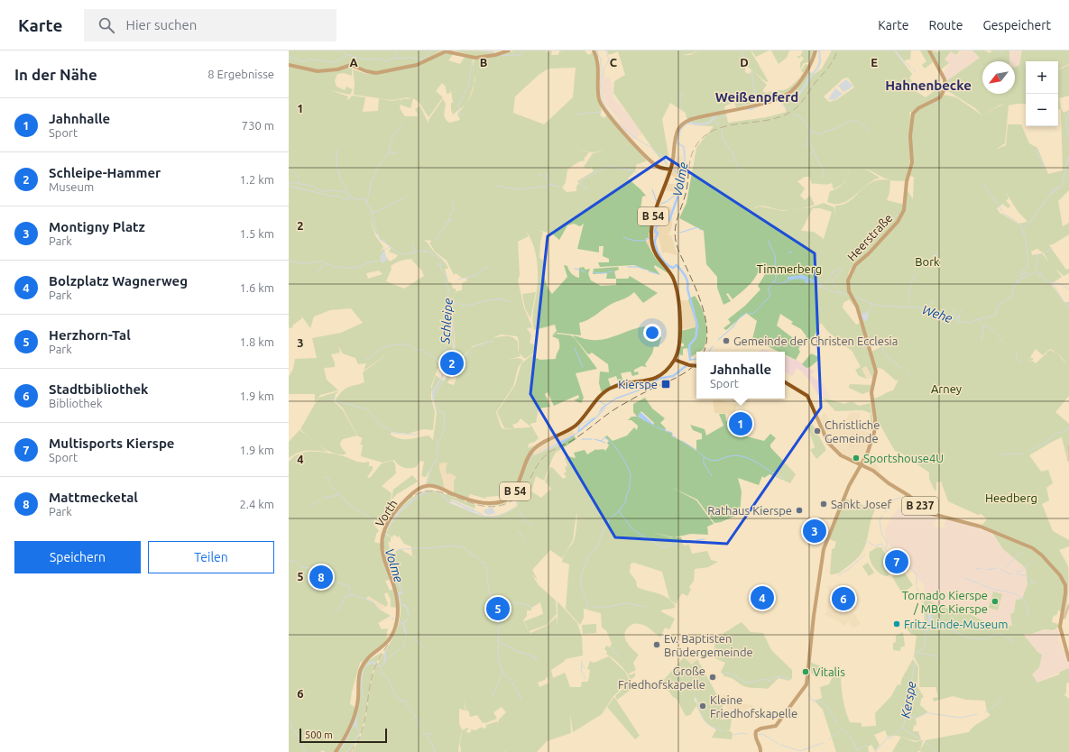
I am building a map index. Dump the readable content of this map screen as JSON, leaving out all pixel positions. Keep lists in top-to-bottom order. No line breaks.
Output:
{"streets":{"main road":["B 54","Heerstraße","B 237","Vorth"]},"crossings":[["B 54","Vorth"],["Heerstraße","B 237"]],"districts":["Hahnenbecke","Weißenpferd"],"water":["Volme","Wehe","Schleipe","Kerspe"],"parks":["Bork","Timmerberg","Arney","Heedberg"],"places":{"other":["Gemeinde der Christen Ecclesia","Christliche Gemeinde","Sportshouse4U","Sankt Josef","Rathaus Kierspe","Tornado Kierspe / MBC Kierspe","Fritz-Linde-Museum","Ev. Baptisten Brüdergemeinde","Vitalis","Große Friedhofskapelle","Kleine Friedhofskapelle"],"transit":["Kierspe"]},"scale_bar":"500 m","north":"bottom left","page":{"header":"Karte","search":"Hier suchen","nav":["Karte","Route","Gespeichert"],"heading":["In der Nähe","8 Ergebnisse"],"map_buttons":["+","−"],"list":[{"mark":"1","name":"Jahnhalle","note":"Sport","value":"730 m"},{"mark":"2","name":"Schleipe-Hammer","note":"Museum","value":"1.2 km"},{"mark":"3","name":"Montigny Platz","note":"Park","value":"1.5 km"},{"mark":"4","name":"Bolzplatz Wagnerweg","note":"Park","value":"1.6 km"},{"mark":"5","name":"Herzhorn-Tal","note":"Park","value":"1.8 km"},{"mark":"6","name":"Stadtbibliothek","note":"Bibliothek","value":"1.9 km"},{"mark":"7","name":"Multisports Kierspe","note":"Sport","value":"1.9 km"},{"mark":"8","name":"Mattmecketal","note":"Park","value":"2.4 km"}],"pins":["2","1","3","7","8","4","6","5"],"popup":["Jahnhalle","Sport"],"buttons":["Speichern","Teilen"],"scale":"500 m"},"grid":{"columns":["A","B","C","D","E"],"rows":["1","2","3","4","5","6"]}}
